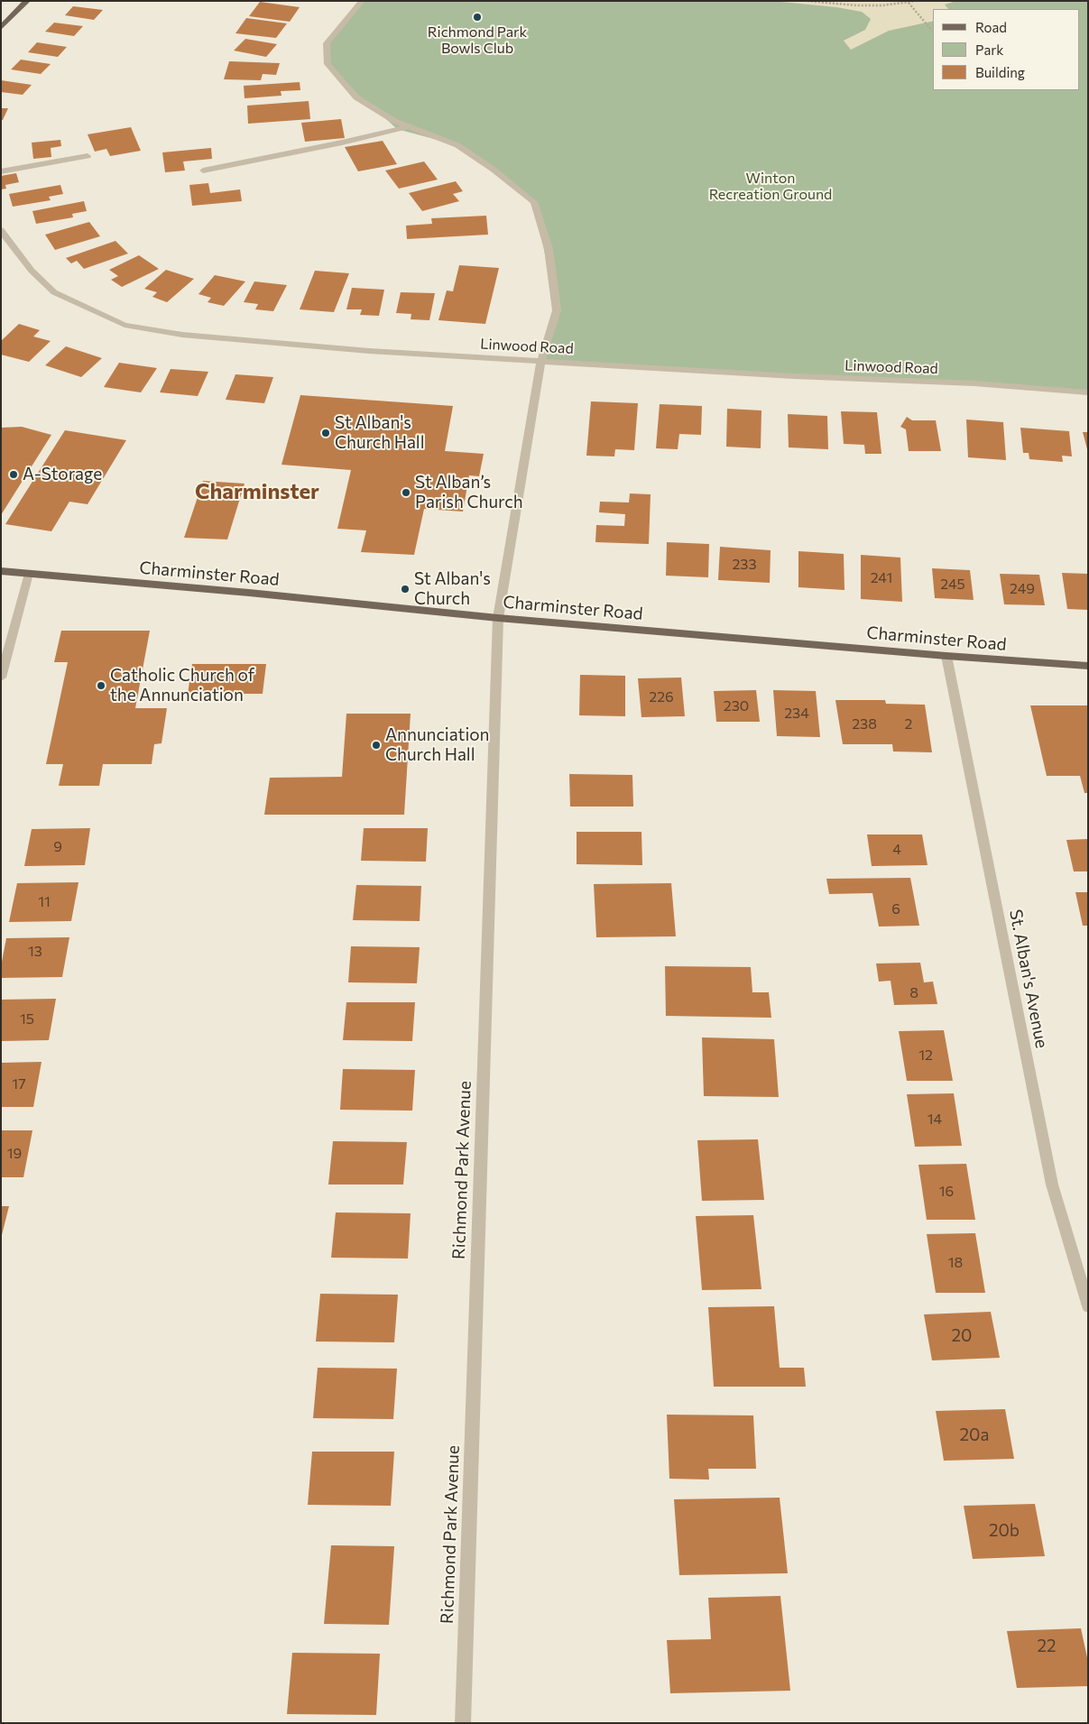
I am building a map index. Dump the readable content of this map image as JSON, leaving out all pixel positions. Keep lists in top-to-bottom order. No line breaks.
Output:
{"streets":{"main road":["Charminster Road"],"street":["Linwood Road","St. Alban's Avenue","Richmond Park Avenue"]},"crossings":[["Linwood Road","Richmond Park Avenue"],["Charminster Road","St. Alban's Avenue"],["Charminster Road","Richmond Park Avenue"]],"districts":["Charminster"],"parks":["Winton Recreation Ground"],"places":["Richmond Park Bowls Club","St Alban's Church Hall","A-Storage","St Alban’s Parish Church","St Alban's Church","Catholic Church of the Annunciation","Annunciation Church Hall"],"house_numbers":["233","241","245","249","226","230","234","238","2","9","4","11","6","13","8","15","12","17","14","19","16","18","20","20a","20b","22"],"legend":["Road","Park","Building"]}
